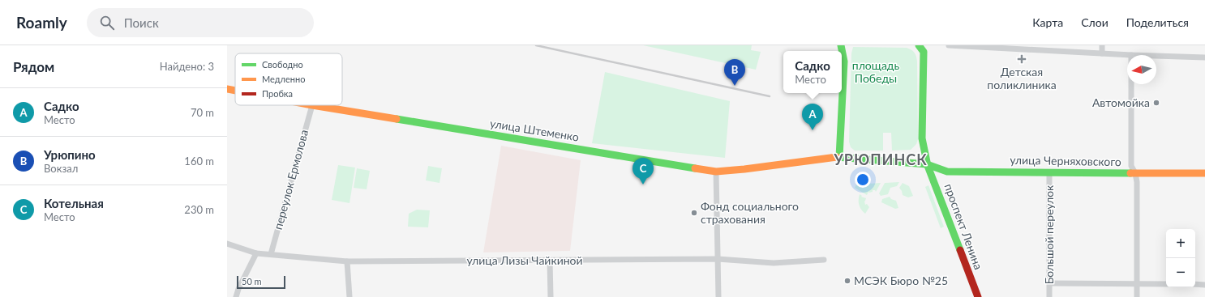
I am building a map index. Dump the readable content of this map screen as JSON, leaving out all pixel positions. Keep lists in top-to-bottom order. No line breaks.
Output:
{"streets":{"main road":["улица Штеменко","улица Черняховского","проспект Ленина"],"street":["переулок Ермолова","Большой переулок","улица Лизы Чайкиной"]},"crossings":[["улица Штеменко","переулок Ермолова"],["улица Черняховского","проспект Ленина"],["улица Черняховского","Большой переулок"],["переулок Ермолова","улица Лизы Чайкиной"]],"districts":["УРЮПИНСК"],"parks":["площадь Победы"],"places":{"health":["Детская поликлиника"],"other":["Автомойка","Фонд социального страхования","МСЭК Бюро №25"]},"legend":["Свободно","Медленно","Пробка"],"scale_bar":"50 m","north":"left","page":{"header":"Roamly","search":"Поиск","nav":["Карта","Слои","Поделиться"],"heading":["Рядом","Найдено: 3"],"popup":["Садко","Место"],"pins":["B","A","C"],"list":[{"mark":"A","name":"Садко","note":"Место","value":"70 m"},{"mark":"B","name":"Урюпино","note":"Вокзал","value":"160 m"},{"mark":"C","name":"Котельная","note":"Место","value":"230 m"}],"map_buttons":["+","−"],"scale":"50 m"}}
